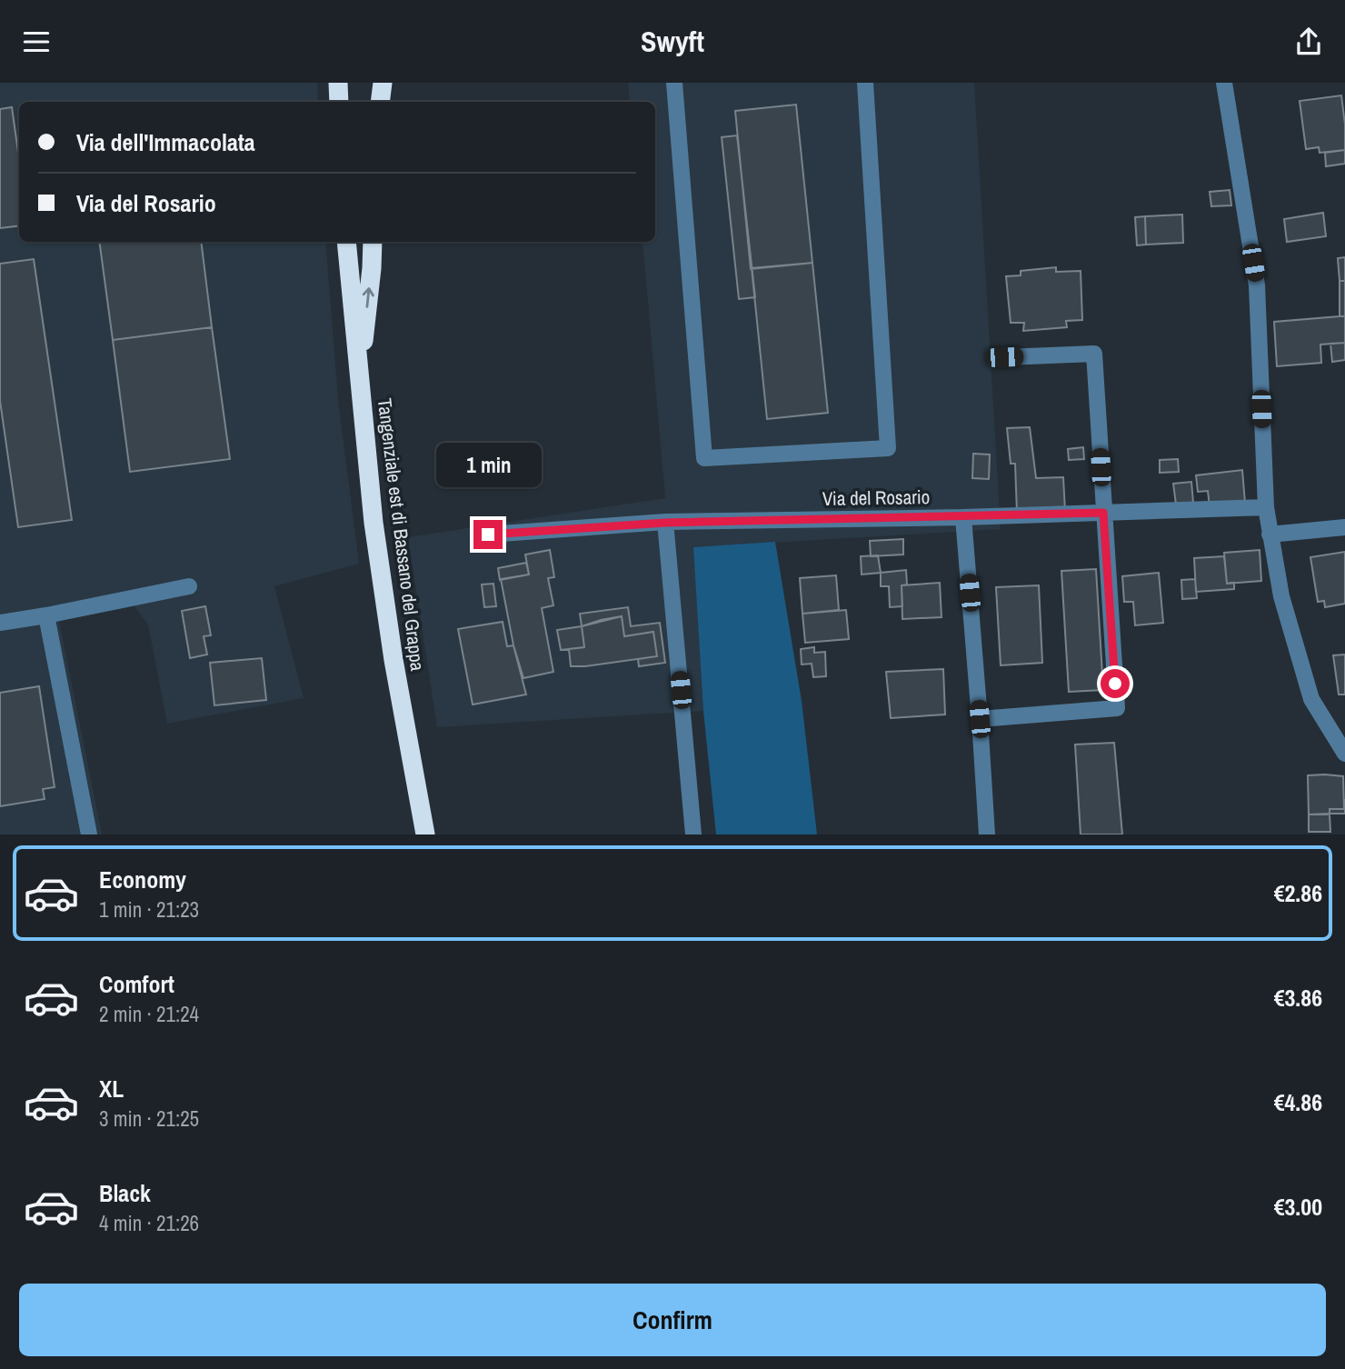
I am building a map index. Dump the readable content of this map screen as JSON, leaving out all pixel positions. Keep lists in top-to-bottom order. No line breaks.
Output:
{"streets":{"highway":["Tangenziale est di Bassano del Grappa"],"street":["Via del Rosario"]},"page":{"header":"Swyft","banner":["Via dell'Immacolata","Via del Rosario"],"bubble":"1 min","list":[{"name":"Economy","note":"1 min · 21:23","value":"€2.86"},{"name":"Comfort","note":"2 min · 21:24","value":"€3.86"},{"name":"XL","note":"3 min · 21:25","value":"€4.86"},{"name":"Black","note":"4 min · 21:26","value":"€3.00"}],"buttons":"Confirm"}}
